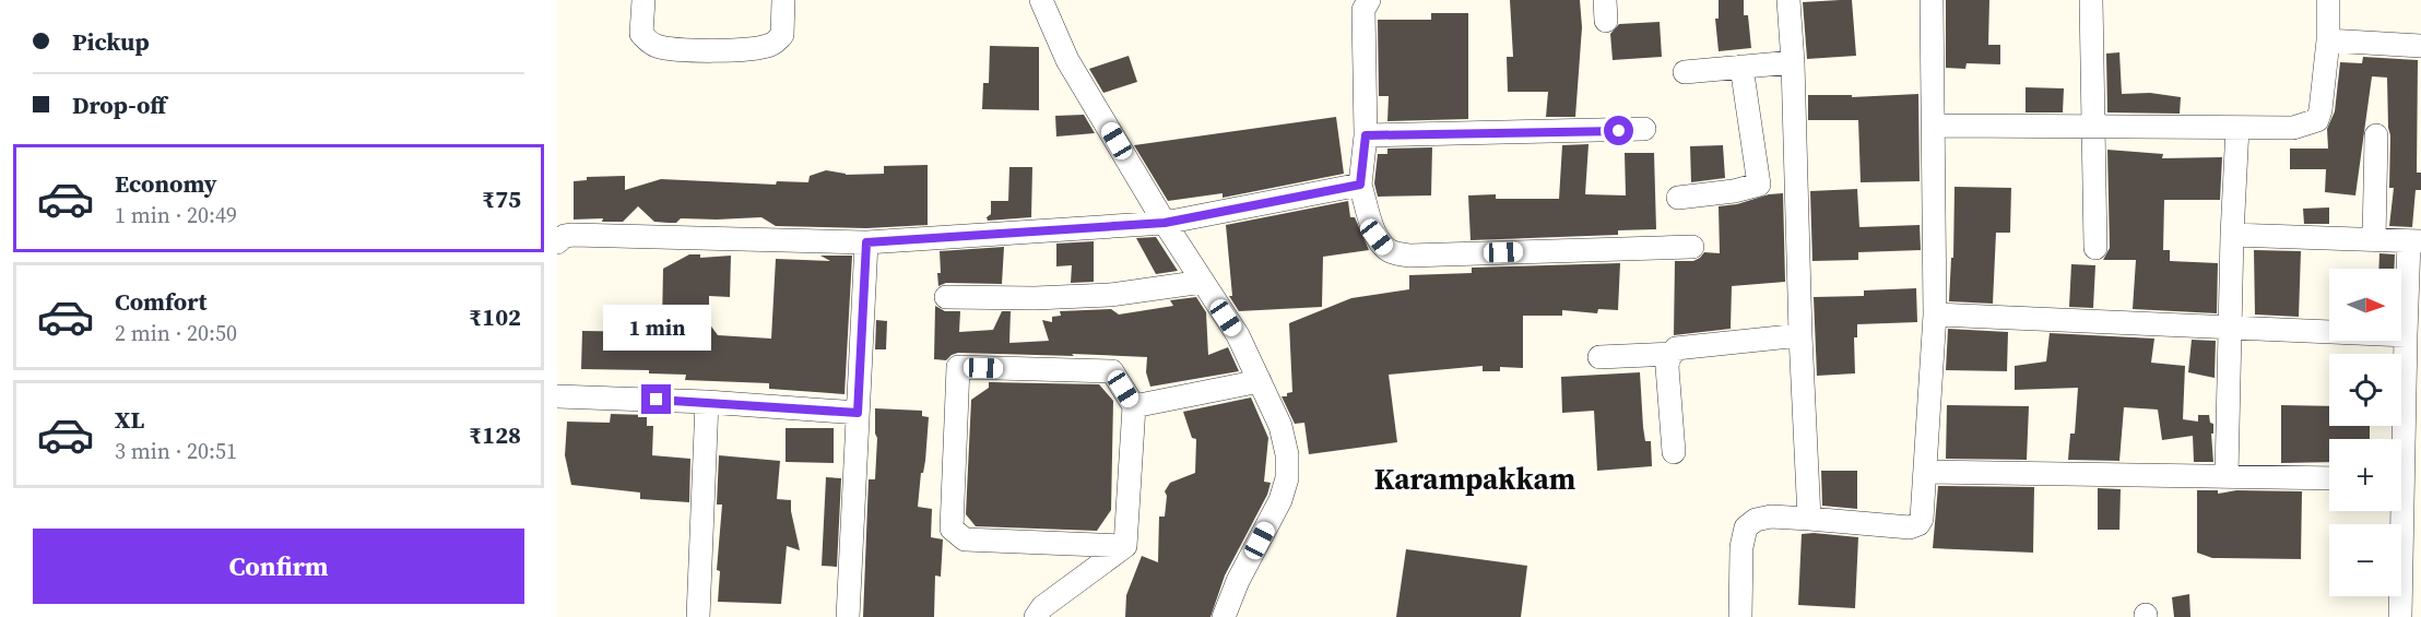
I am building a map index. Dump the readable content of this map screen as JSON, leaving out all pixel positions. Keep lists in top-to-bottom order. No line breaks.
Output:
{"districts":["Karampakkam"],"north":"right","page":{"banner":["Pickup","Drop-off"],"list":[{"name":"Economy","note":"1 min · 20:49","value":"₹75"},{"name":"Comfort","note":"2 min · 20:50","value":"₹102"},{"name":"XL","note":"3 min · 20:51","value":"₹128"}],"map_buttons":["+","−"],"bubble":"1 min","buttons":"Confirm"}}
